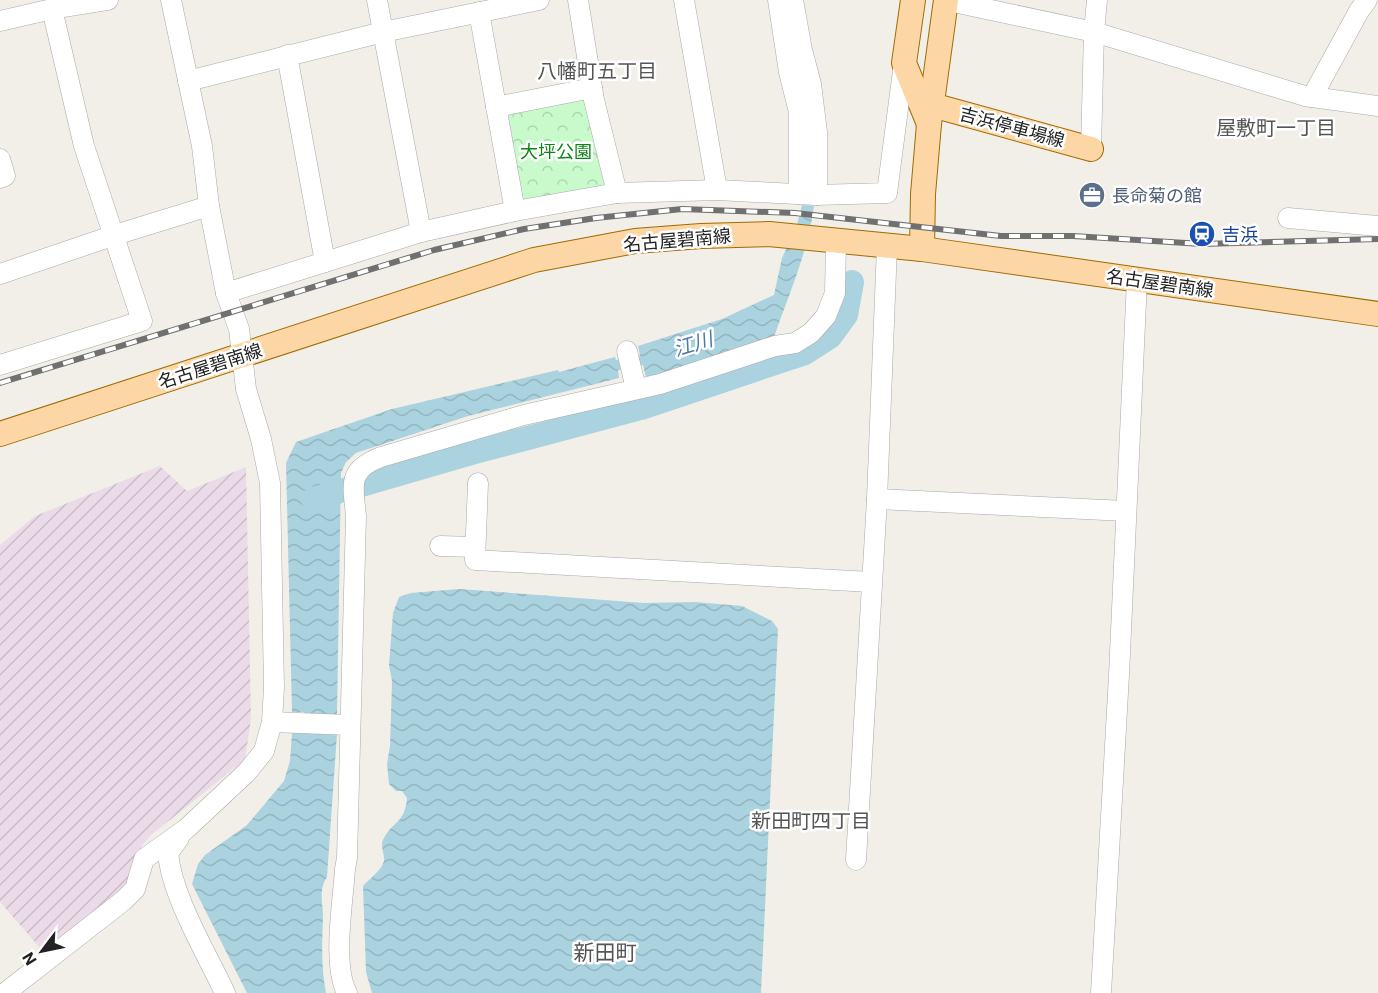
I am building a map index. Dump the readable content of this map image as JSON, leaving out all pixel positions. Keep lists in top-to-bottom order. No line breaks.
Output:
{"streets":{"main road":["吉浜停車場線","名古屋碧南線"]},"districts":["八幡町五丁目","屋敷町一丁目","新田町四丁目","新田町"],"water":["江川"],"parks":["大坪公園"],"places":{"office":["長命菊の館"],"station":["吉浜"]},"north":"bottom left"}
